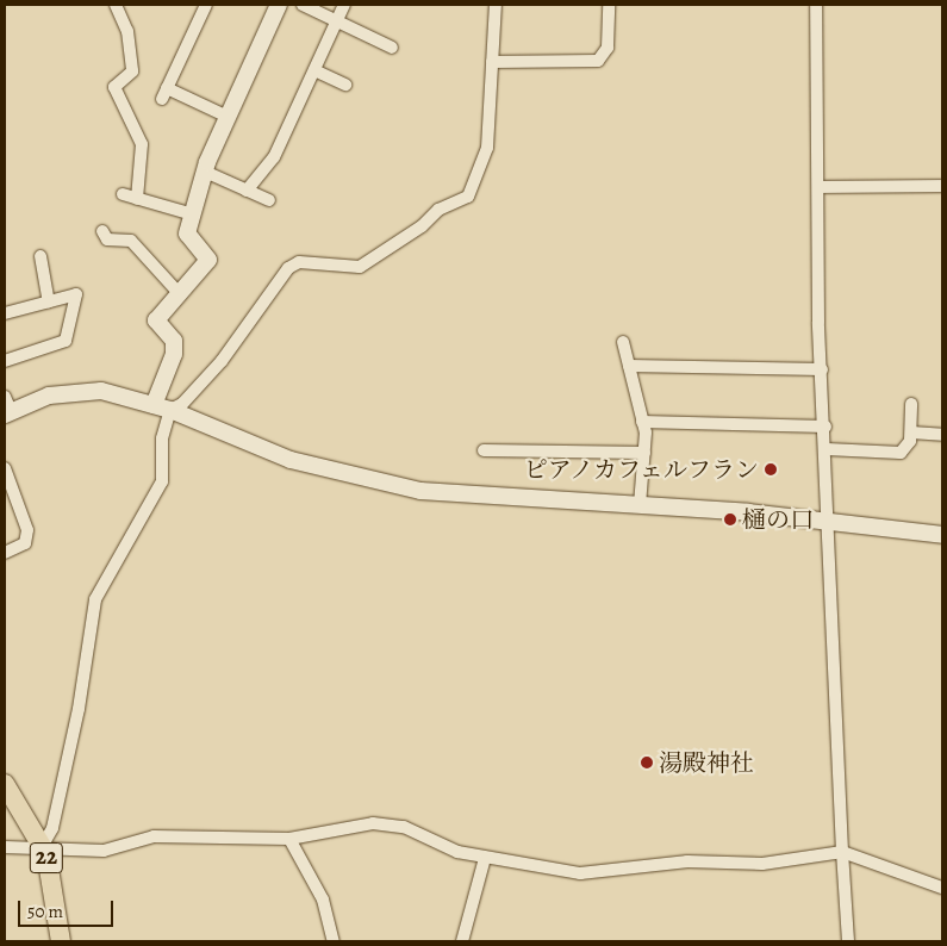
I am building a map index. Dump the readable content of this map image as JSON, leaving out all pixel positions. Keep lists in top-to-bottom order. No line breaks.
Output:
{"streets":{"main road":["22"]},"places":["ピアノカフェルフラン","樋の口","湯殿神社"],"scale_bar":"50 m"}
